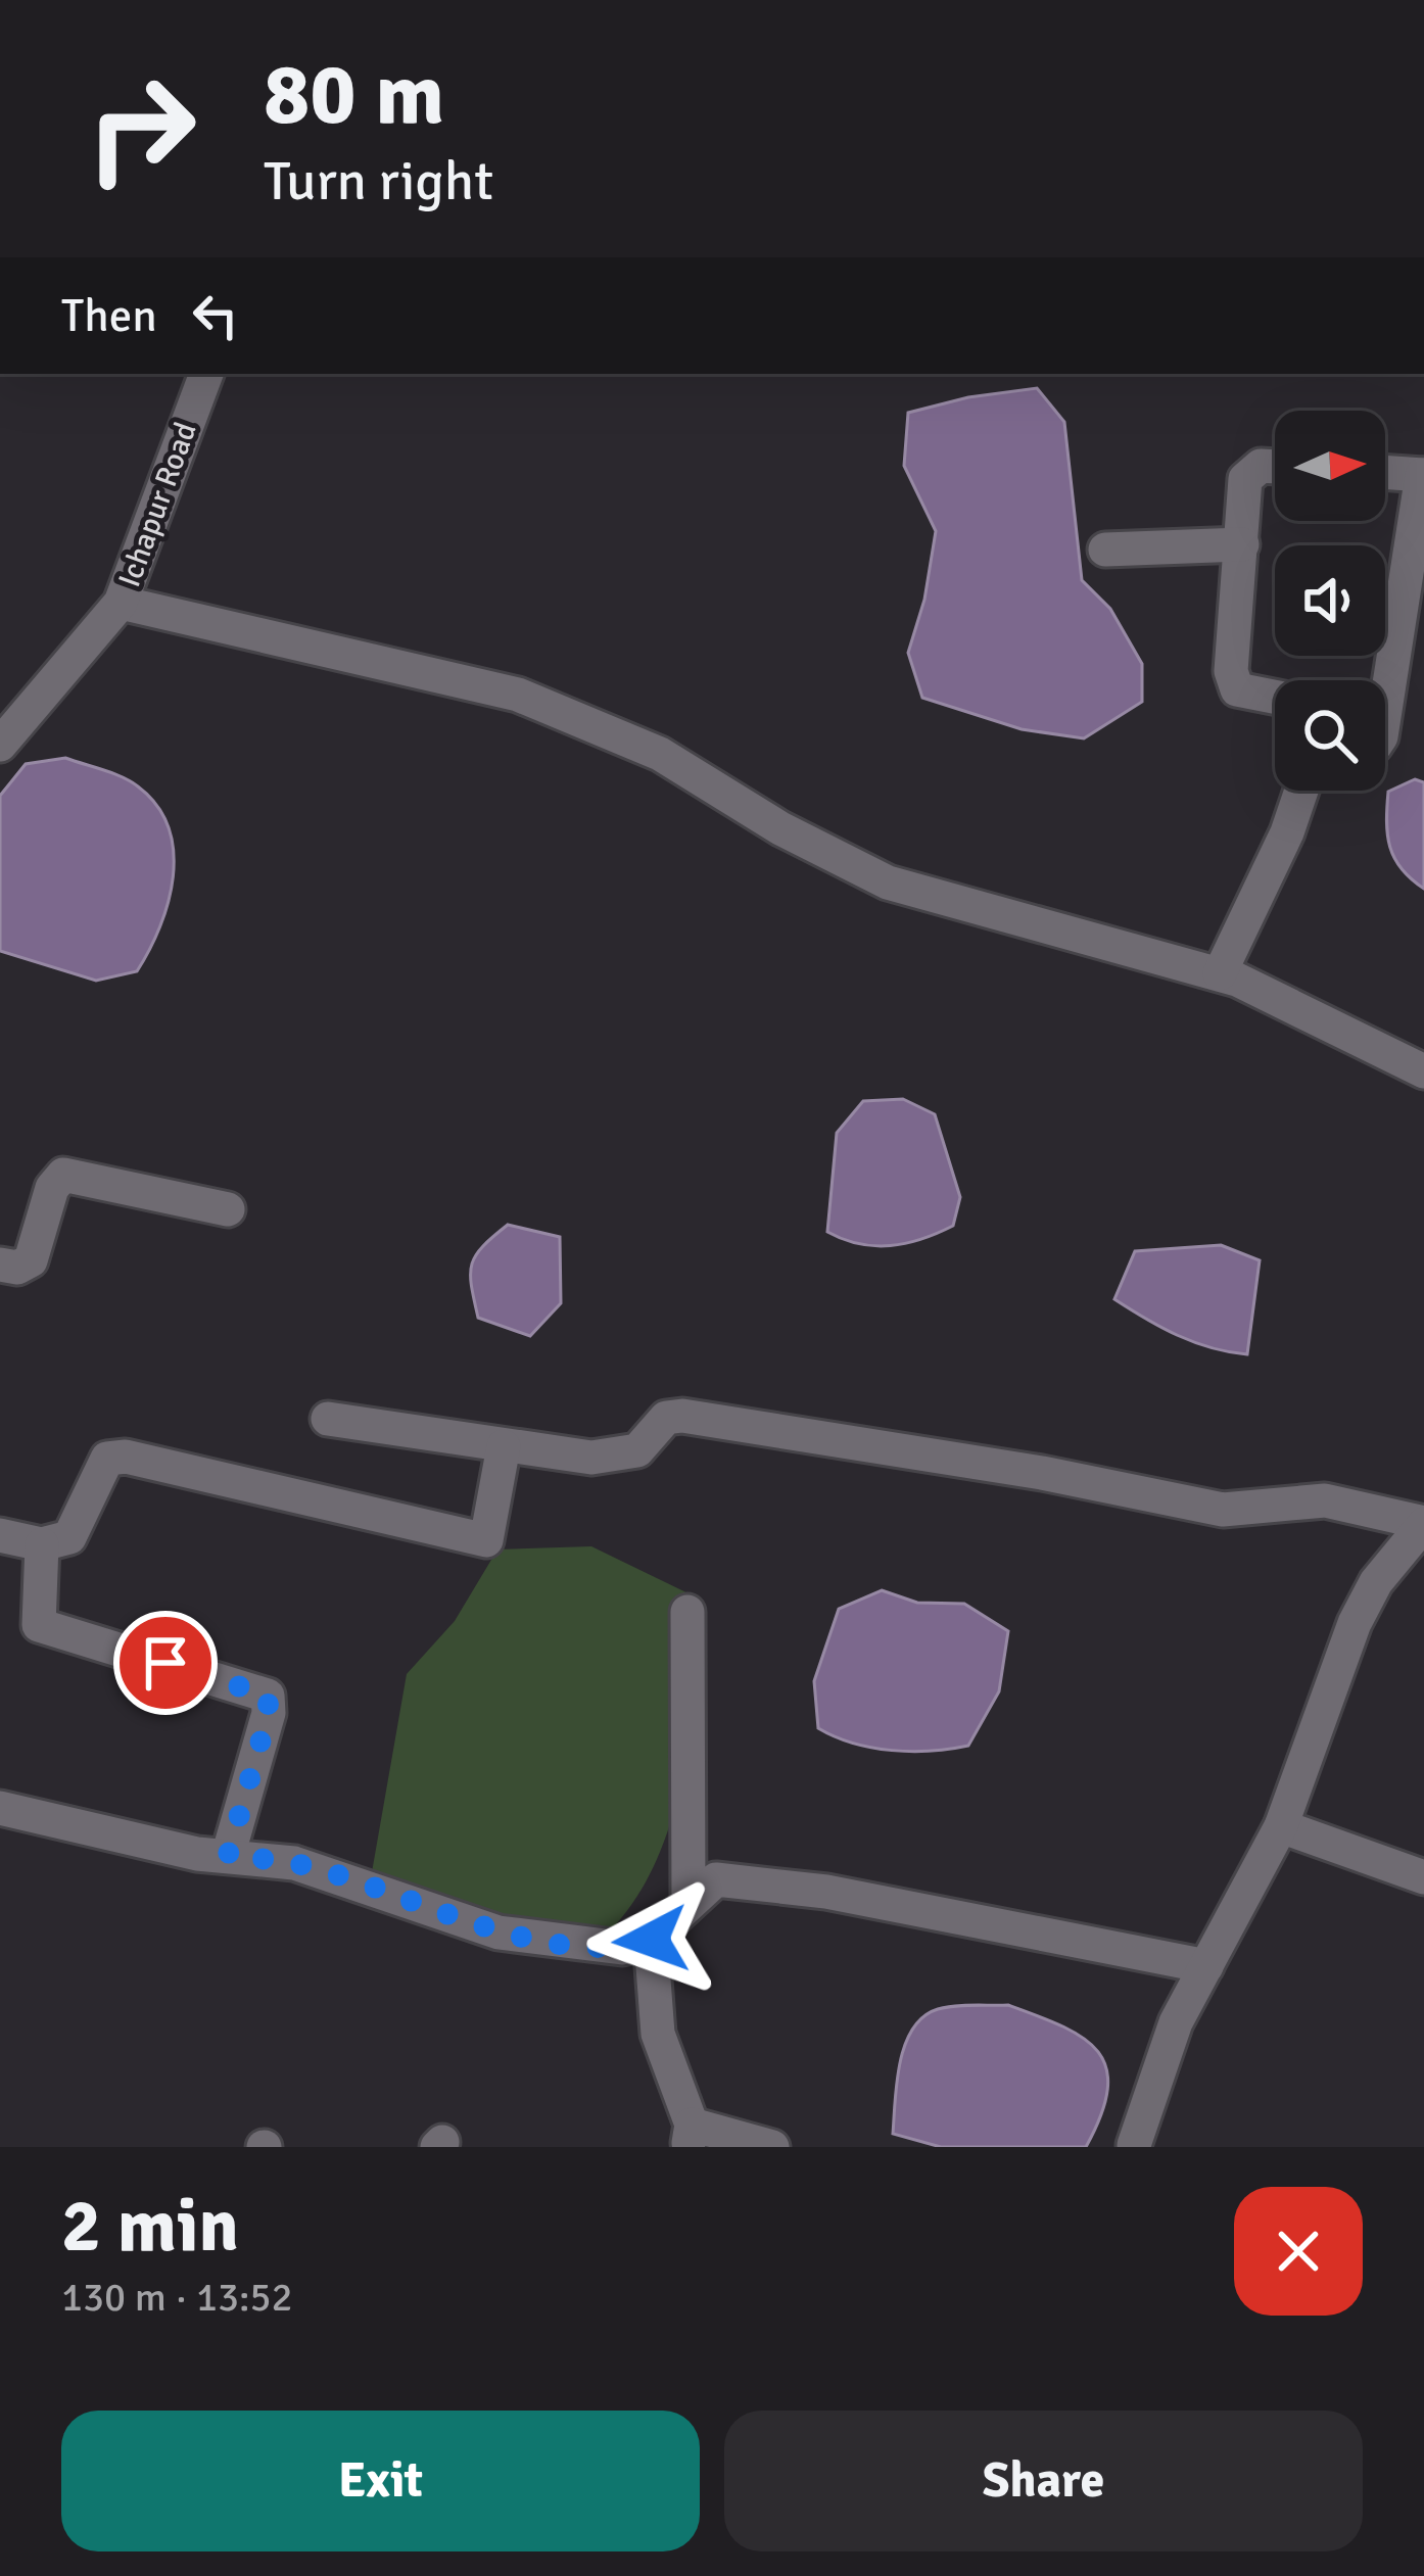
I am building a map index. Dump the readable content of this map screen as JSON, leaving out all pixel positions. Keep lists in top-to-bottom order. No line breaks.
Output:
{"streets":{"street":["Ichapur Road"]},"north":"right","page":{"turn":["80 m","Turn right"],"then":"Then","heading":["2 min","130 m · 13:52"],"buttons":["Exit","Share"]}}
